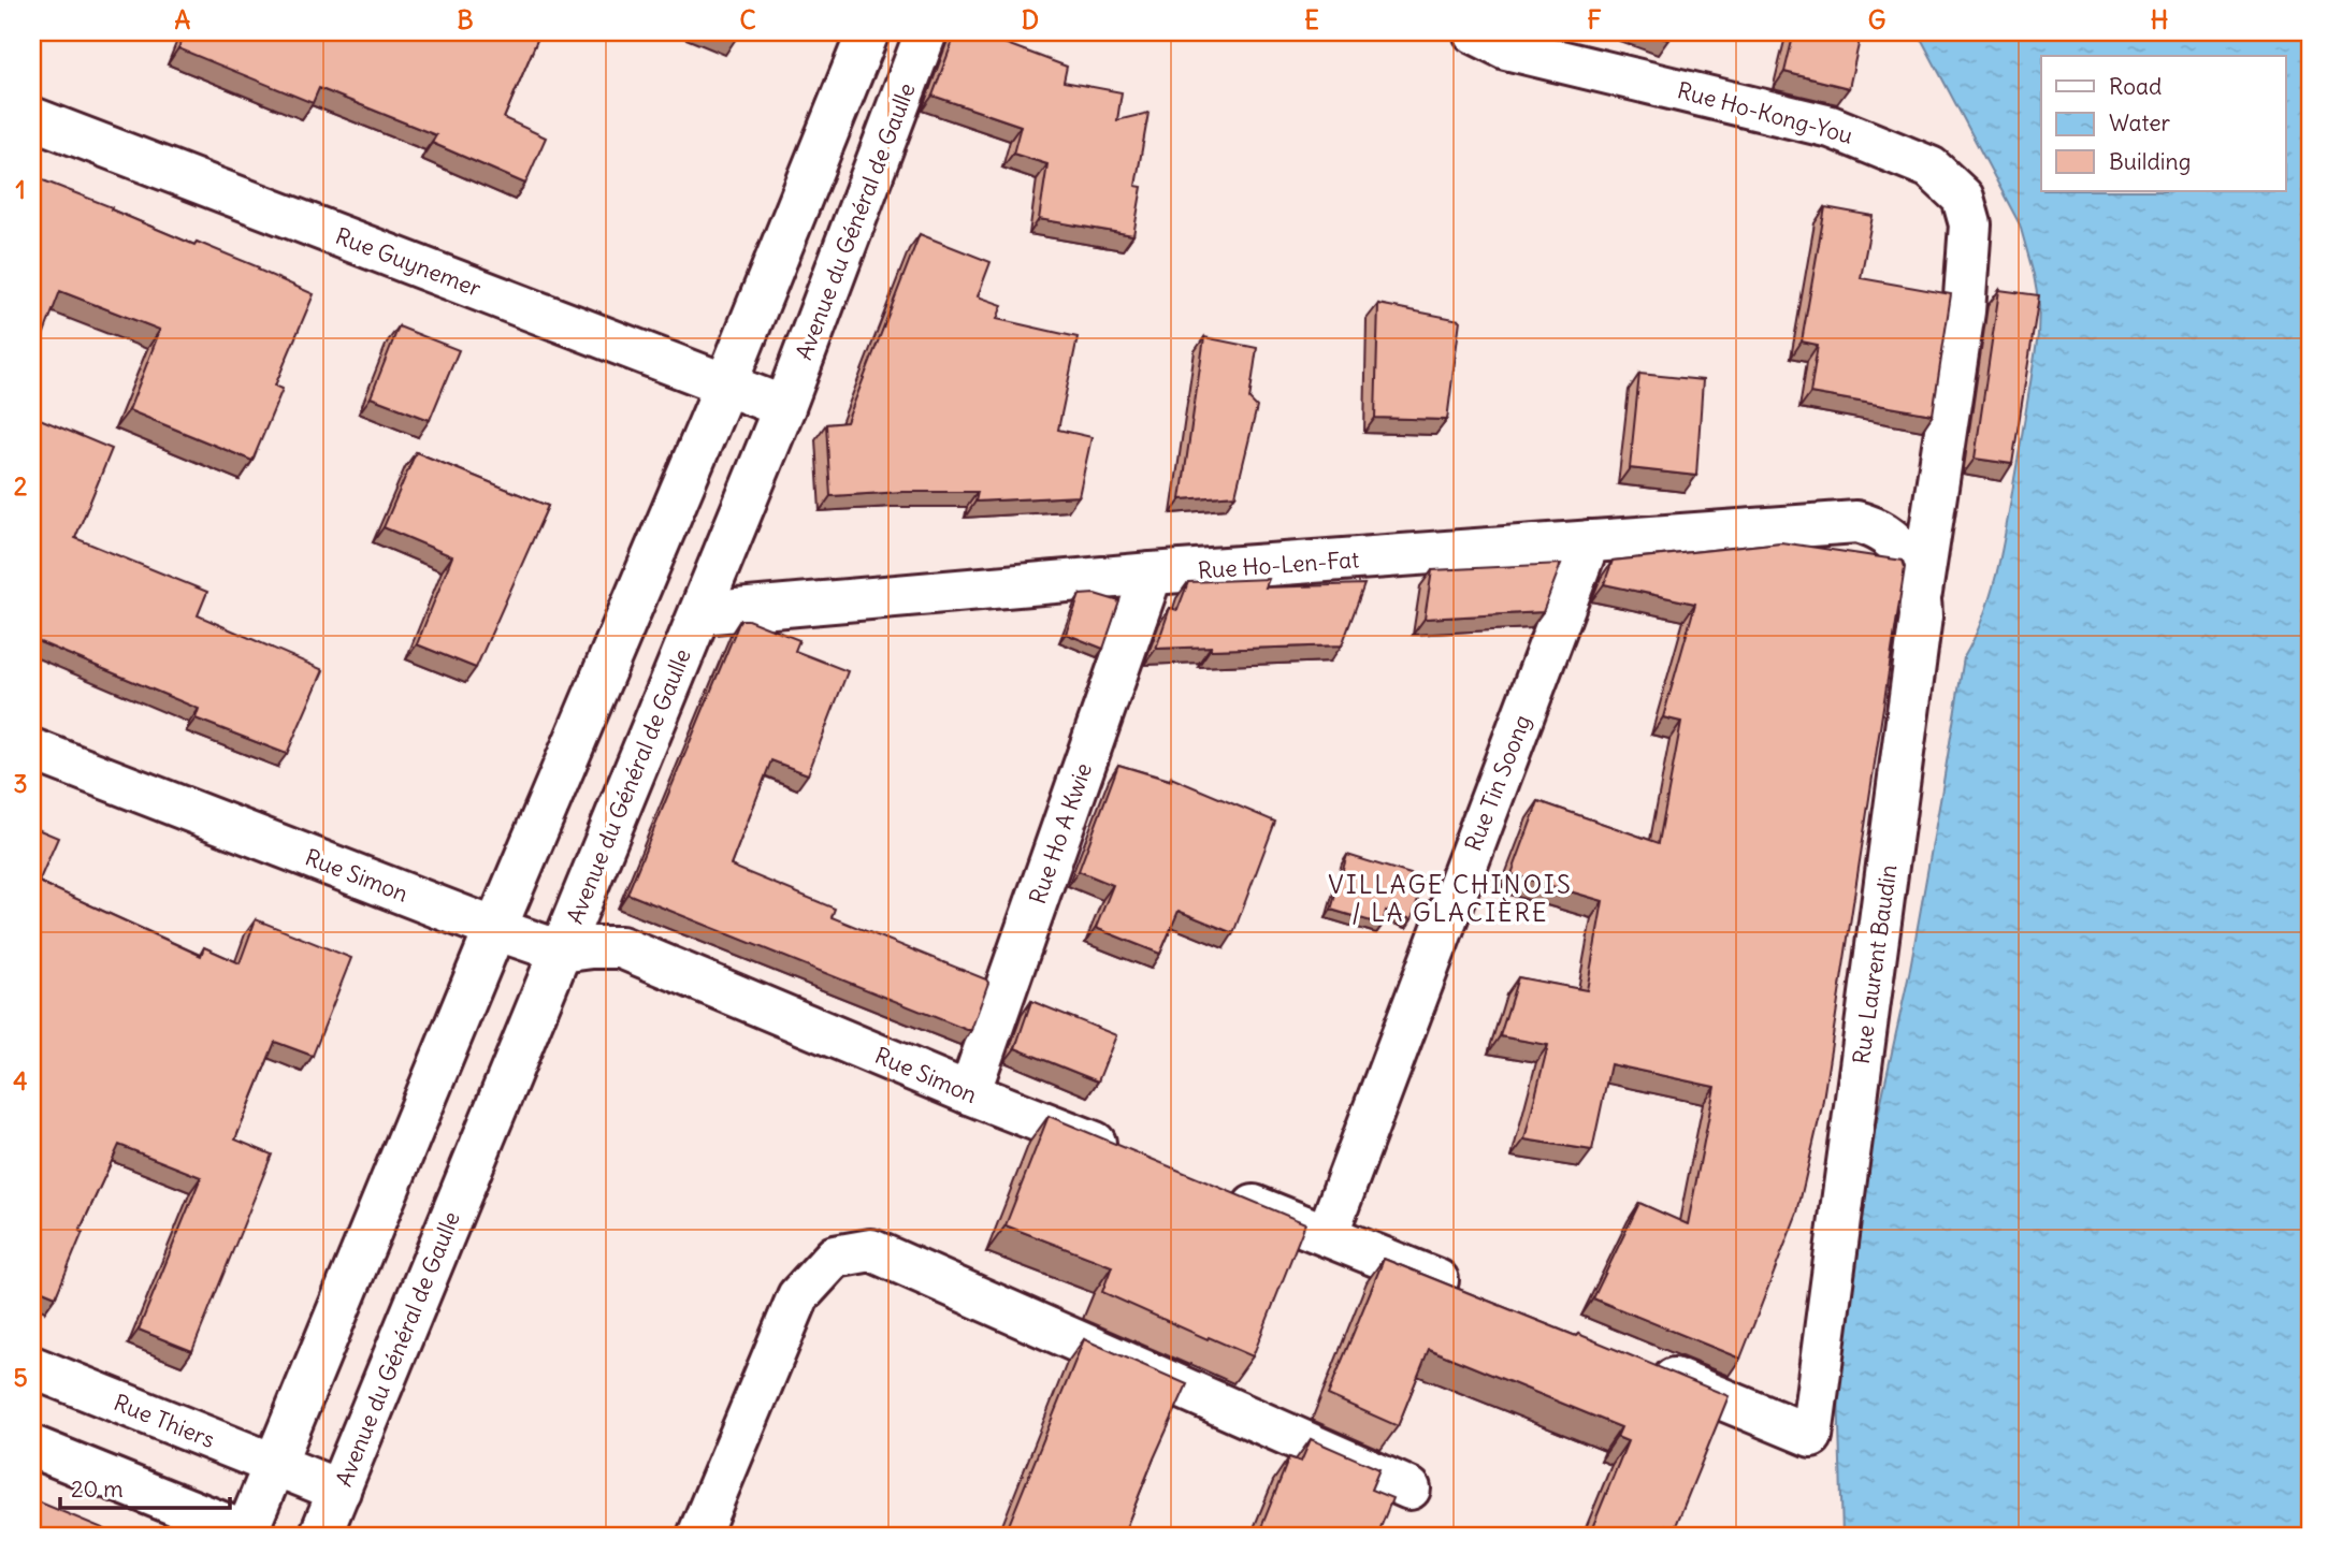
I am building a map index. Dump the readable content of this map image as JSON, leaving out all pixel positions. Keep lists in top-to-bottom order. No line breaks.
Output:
{"streets":{"street":["Rue Ho-Kong-You","Avenue du Général de Gaulle","Rue Guynemer","Rue Ho-Len-Fat","Rue Tin Soong","Rue Ho A Kwie","Rue Simon","Rue Laurent Baudin","Rue Thiers"]},"crossings":[["Rue Ho-Kong-You","Rue Laurent Baudin"],["Avenue du Général de Gaulle","Rue Guynemer"],["Avenue du Général de Gaulle","Rue Ho-Len-Fat"],["Avenue du Général de Gaulle","Rue Simon"],["Avenue du Général de Gaulle","Rue Thiers"],["Rue Ho-Len-Fat","Rue Tin Soong"],["Rue Ho-Len-Fat","Rue Ho A Kwie"],["Rue Ho-Len-Fat","Rue Laurent Baudin"],["Rue Ho A Kwie","Rue Simon"]],"districts":["VILLAGE CHINOIS / LA GLACIÈRE"],"legend":["Road","Water","Building"],"scale_bar":"20 m","grid":{"columns":["A","B","C","D","E","F","G","H"],"rows":["1","2","3","4","5"]}}
